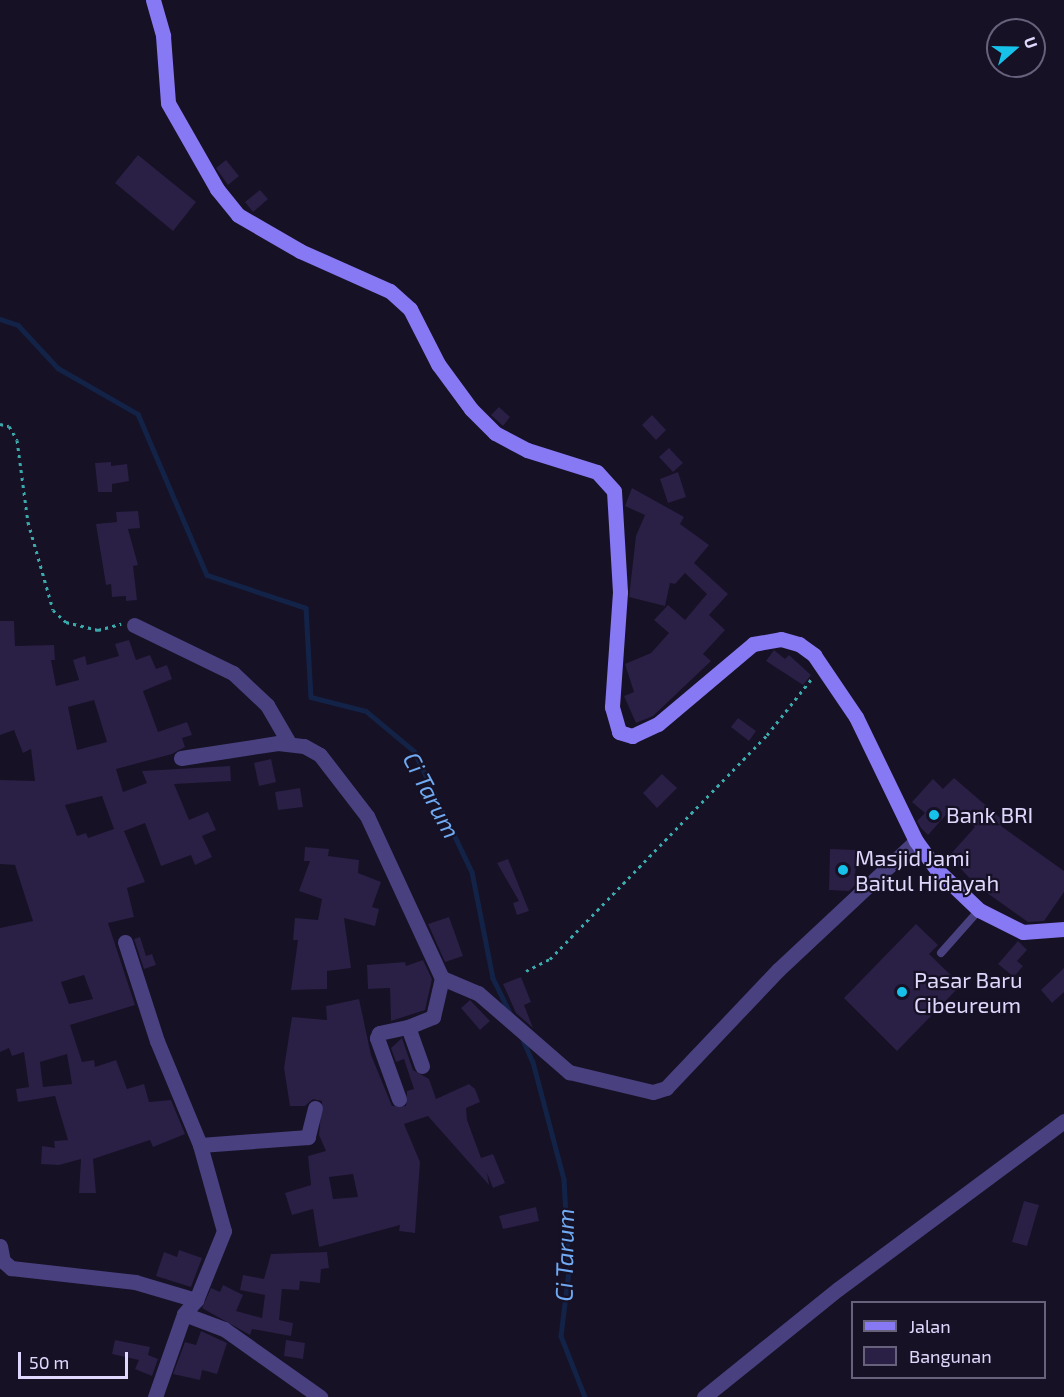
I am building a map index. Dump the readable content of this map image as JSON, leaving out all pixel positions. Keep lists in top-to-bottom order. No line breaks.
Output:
{"water":["Ci Tarum"],"places":["Bank BRI","Masjid Jami Baitul Hidayah","Pasar Baru Cibeureum"],"legend":["Jalan","Bangunan"],"scale_bar":"50 m","north":"right"}
